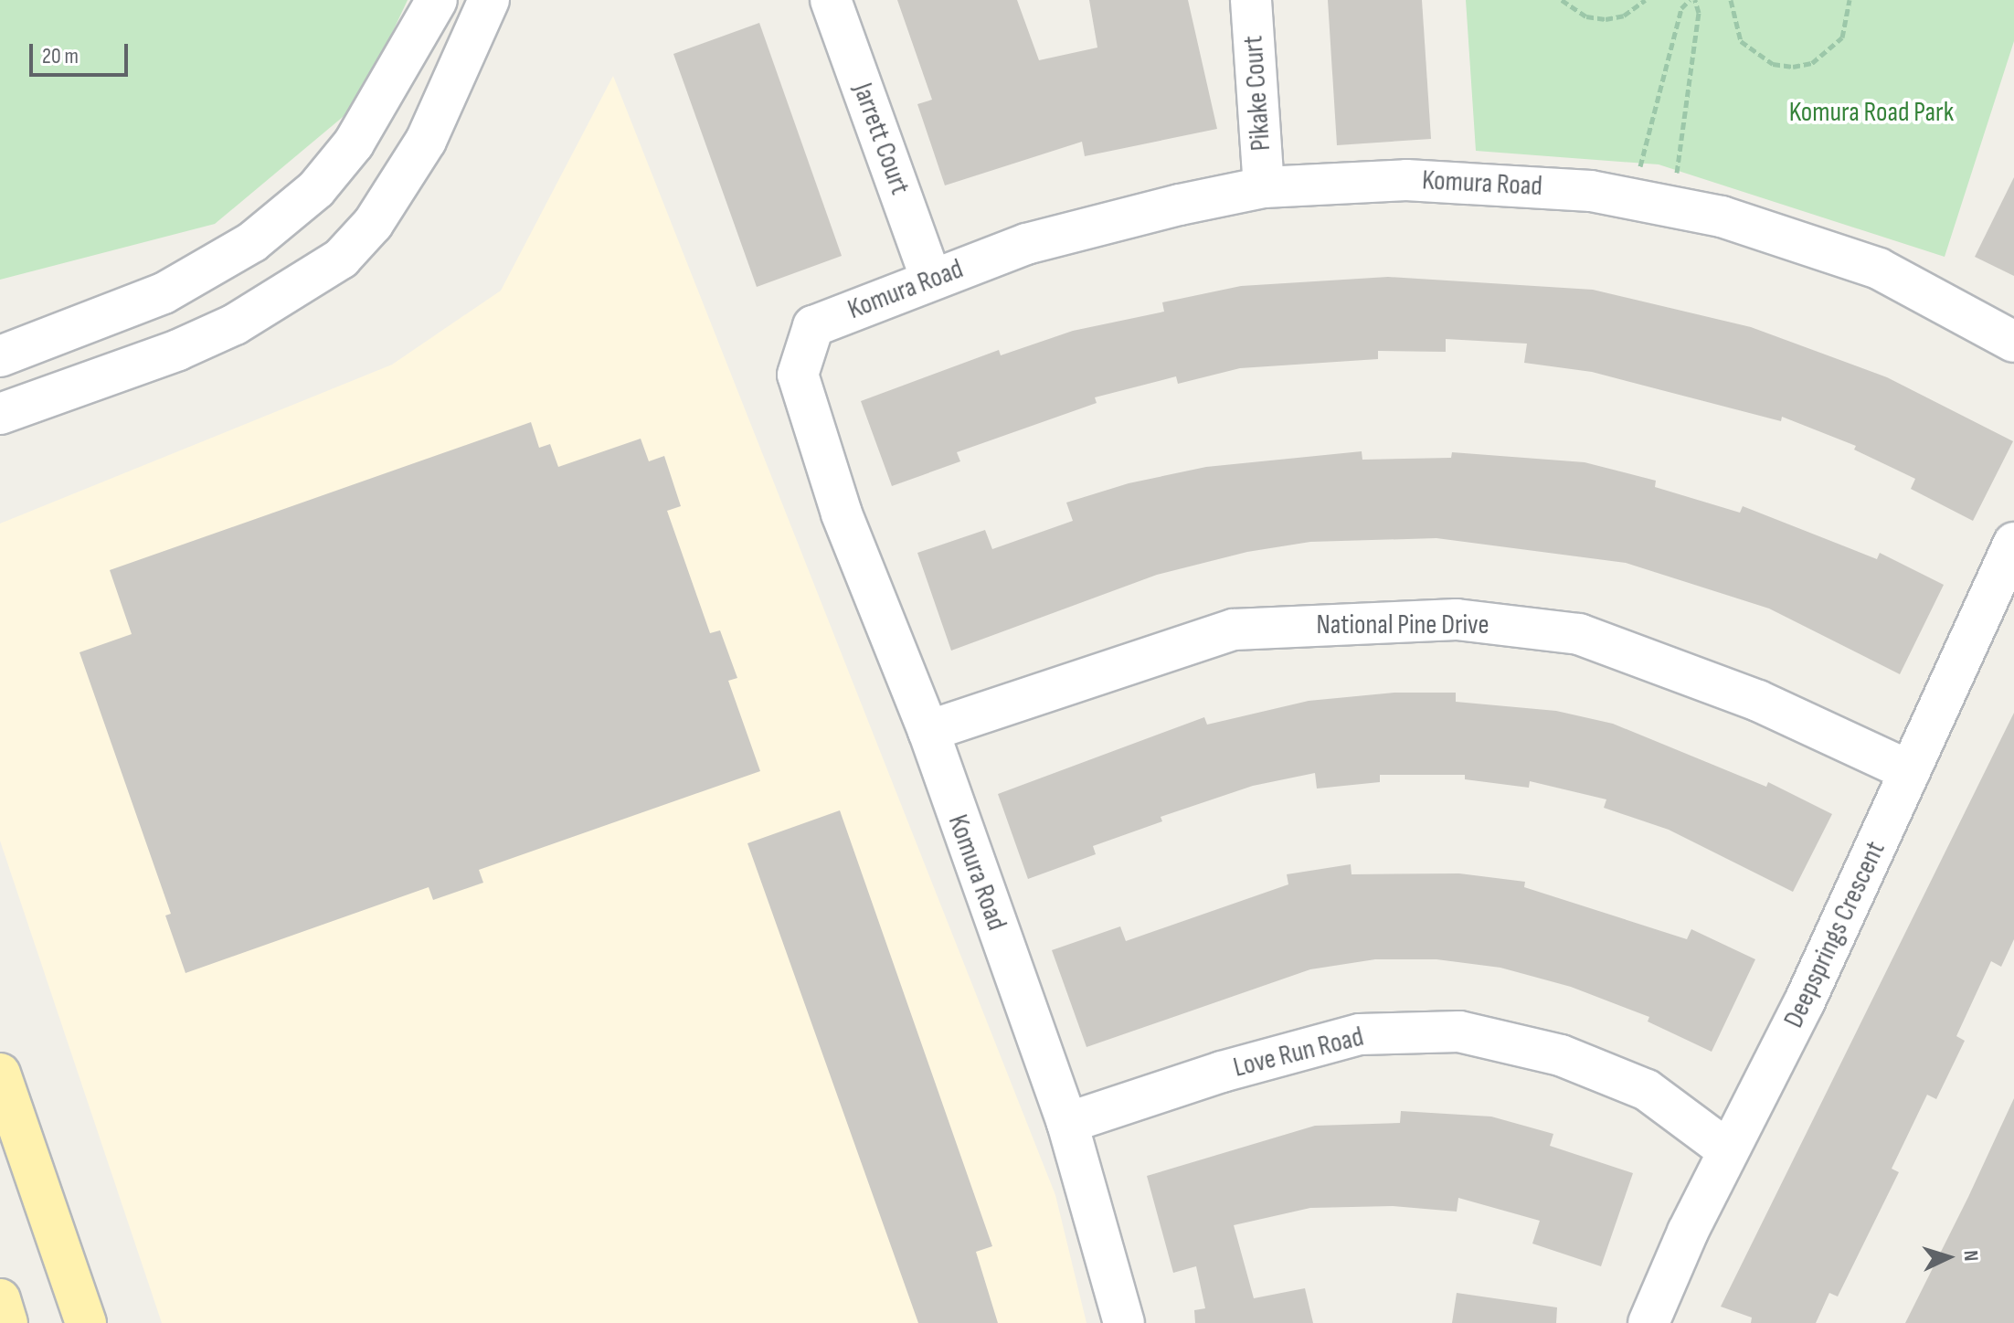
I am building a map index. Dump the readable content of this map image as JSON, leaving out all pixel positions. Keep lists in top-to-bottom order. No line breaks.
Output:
{"streets":{"street":["Pikake Court","Jarrett Court","Komura Road","National Pine Drive","Deepsprings Crescent","Love Run Road"]},"crossings":[["Pikake Court","Komura Road"],["Jarrett Court","Komura Road"],["Komura Road","National Pine Drive"],["Komura Road","Love Run Road"],["National Pine Drive","Deepsprings Crescent"],["Deepsprings Crescent","Love Run Road"]],"parks":["Komura Road Park"],"scale_bar":"20 m","north":"right"}
